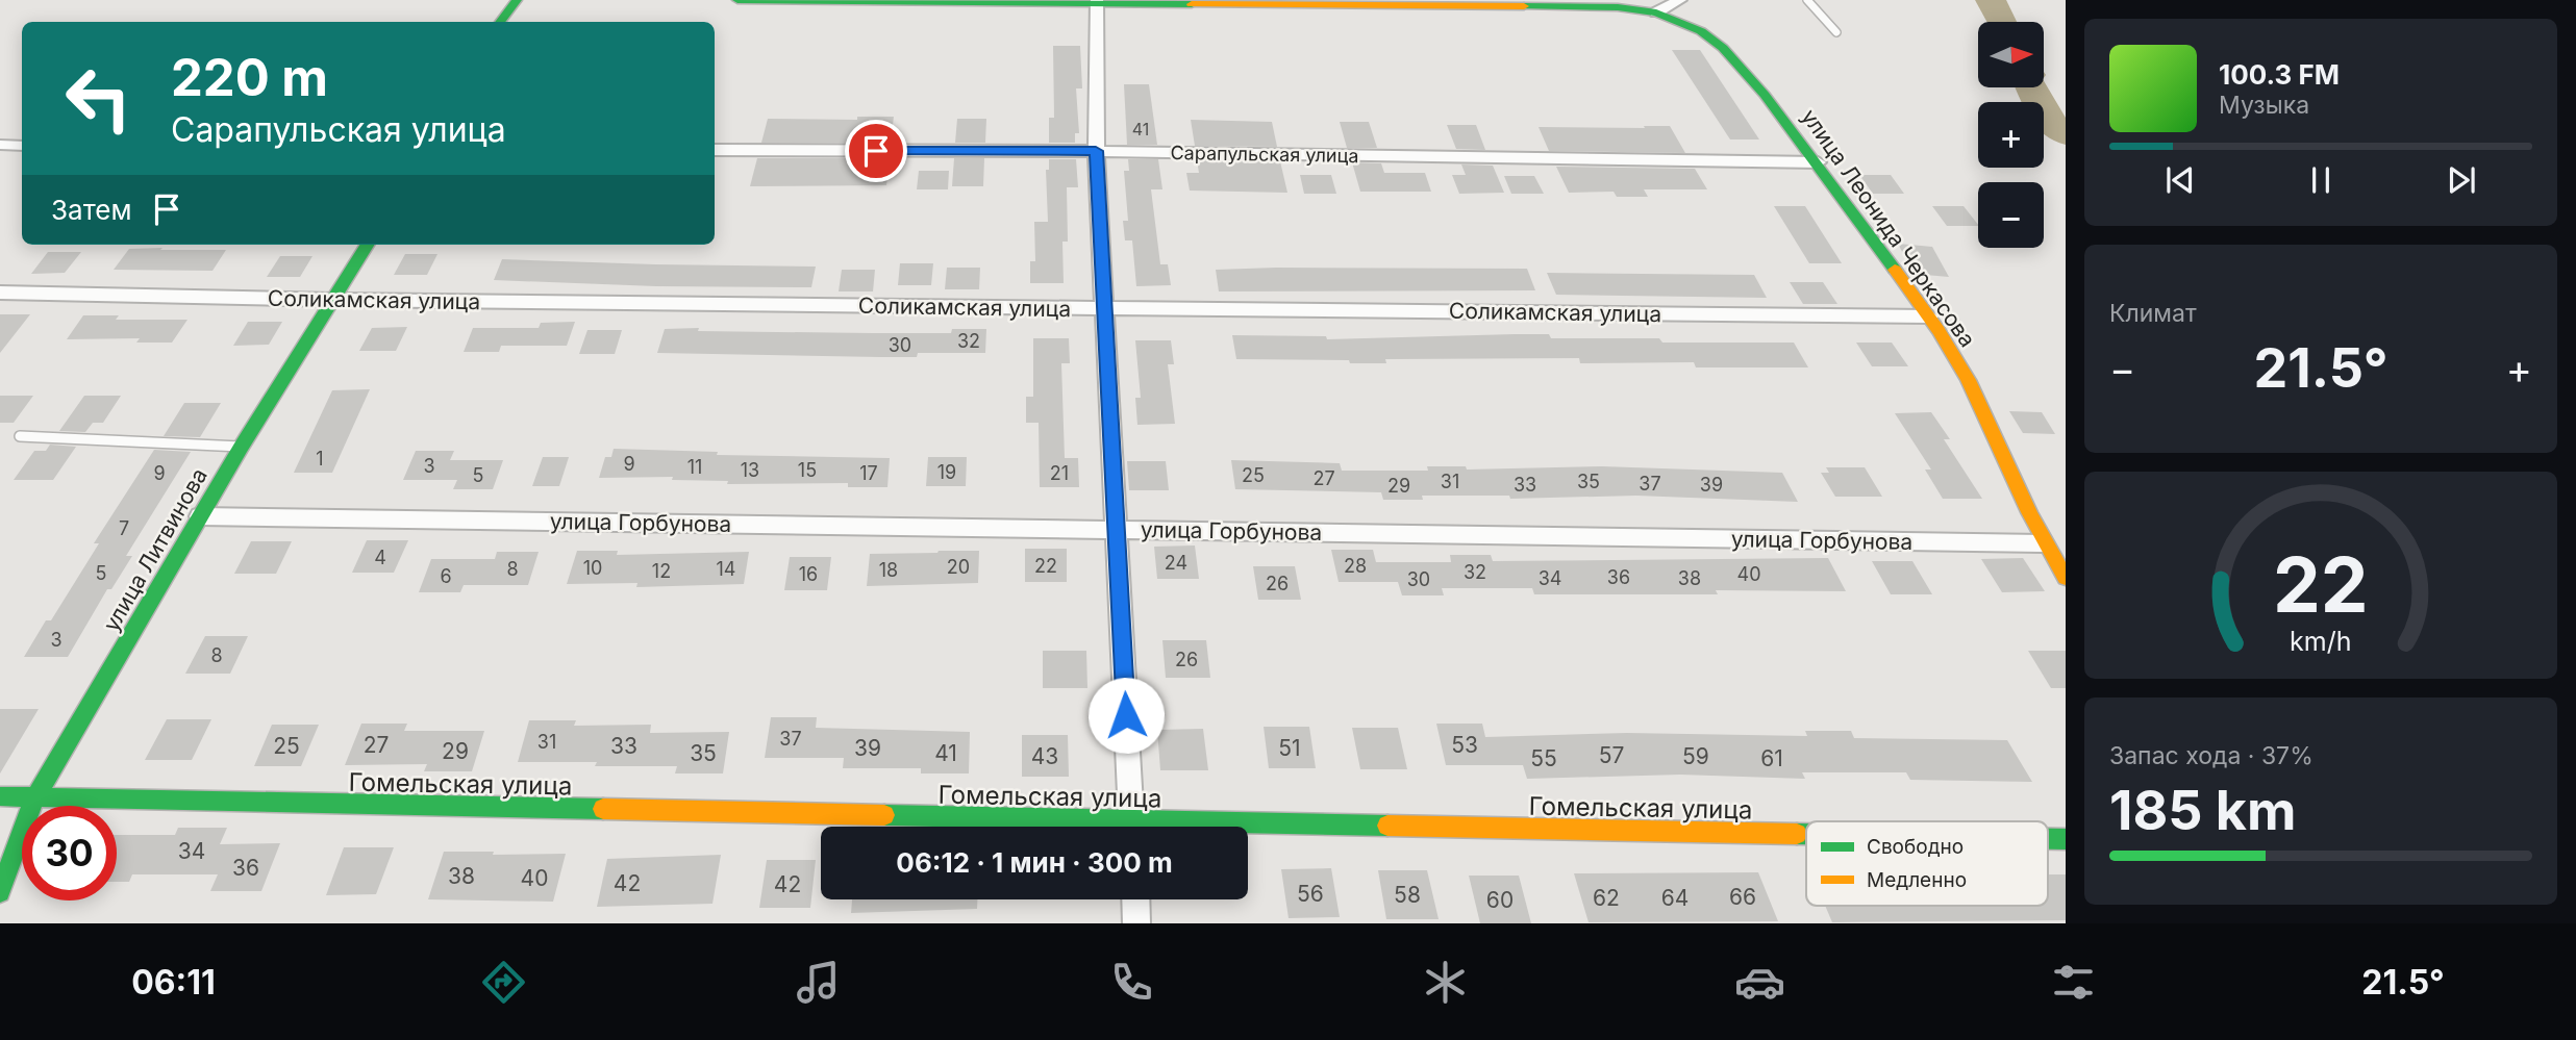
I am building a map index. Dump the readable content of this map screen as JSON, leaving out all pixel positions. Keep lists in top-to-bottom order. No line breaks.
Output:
{"streets":{"street":["Сарапульская улица","улица Леонида Черкасова","Соликамская улица","улица Горбунова","улица Литвинова","Гомельская улица"]},"crossings":[["Сарапульская улица","улица Леонида Черкасова"],["улица Леонида Черкасова","Соликамская улица"],["улица Леонида Черкасова","улица Горбунова"],["Соликамская улица","улица Литвинова"],["улица Горбунова","улица Литвинова"],["улица Литвинова","Гомельская улица"]],"house_numbers":["41","32","30","1","9","3","11","13","15","19","9","17","21","5","25","27","31","35","37","33","39","29","7","4","24","22","28","20","10","8","14","18","12","32","5","16","40","6","36","34","38","30","26","3","8","26","37","31","27","53","25","33","39","51","29","35","41","57","43","59","55","61","34","36","38","40","42","42","56","58","66","62","64","60"],"legend":["Свободно","Медленно"],"north":"right","page":{"map_buttons":["+","−"],"turn":["220 m","Сарапульская улица"],"song":["100.3 FM","Музыка"],"then":"Затем","tile":["Климат",["Запас хода · 37%","185 km"]],"heat":["−","21.5°","+"],"limit":"30","trip":"06:12 · 1 мин · 300 m","tabs":["06:11","21.5°"],"gauge":["22","km/h"]}}
